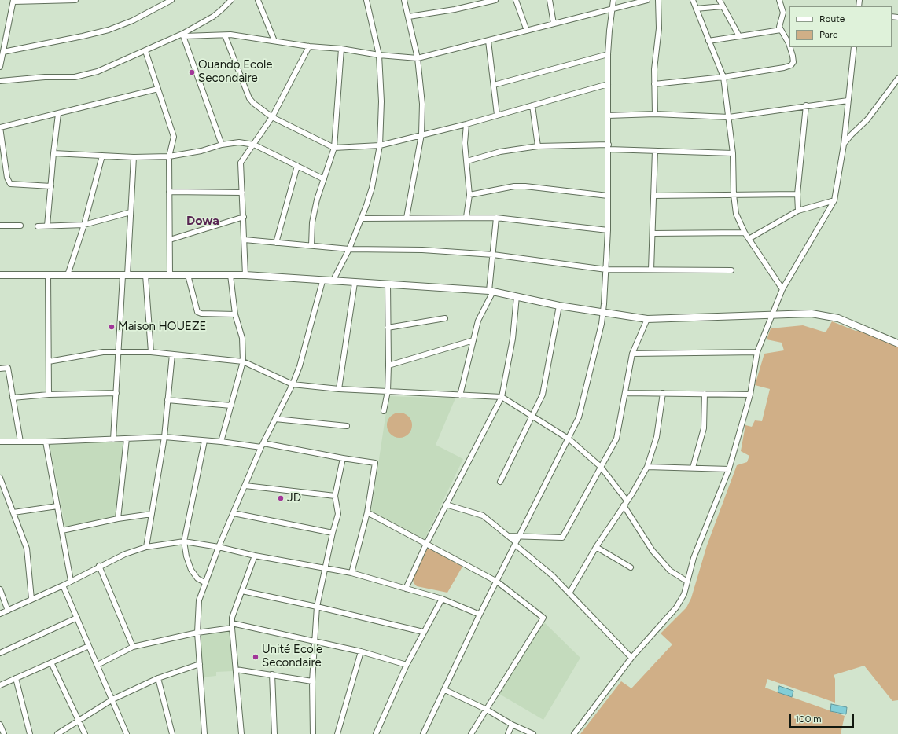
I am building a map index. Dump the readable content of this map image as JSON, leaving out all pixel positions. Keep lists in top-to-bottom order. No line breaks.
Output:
{"districts":["Dowa"],"places":["Ouando Ecole Secondaire","Maison HOUEZE","JD","Unité Ecole Secondaire"],"legend":["Route","Parc"],"scale_bar":"100 m"}
